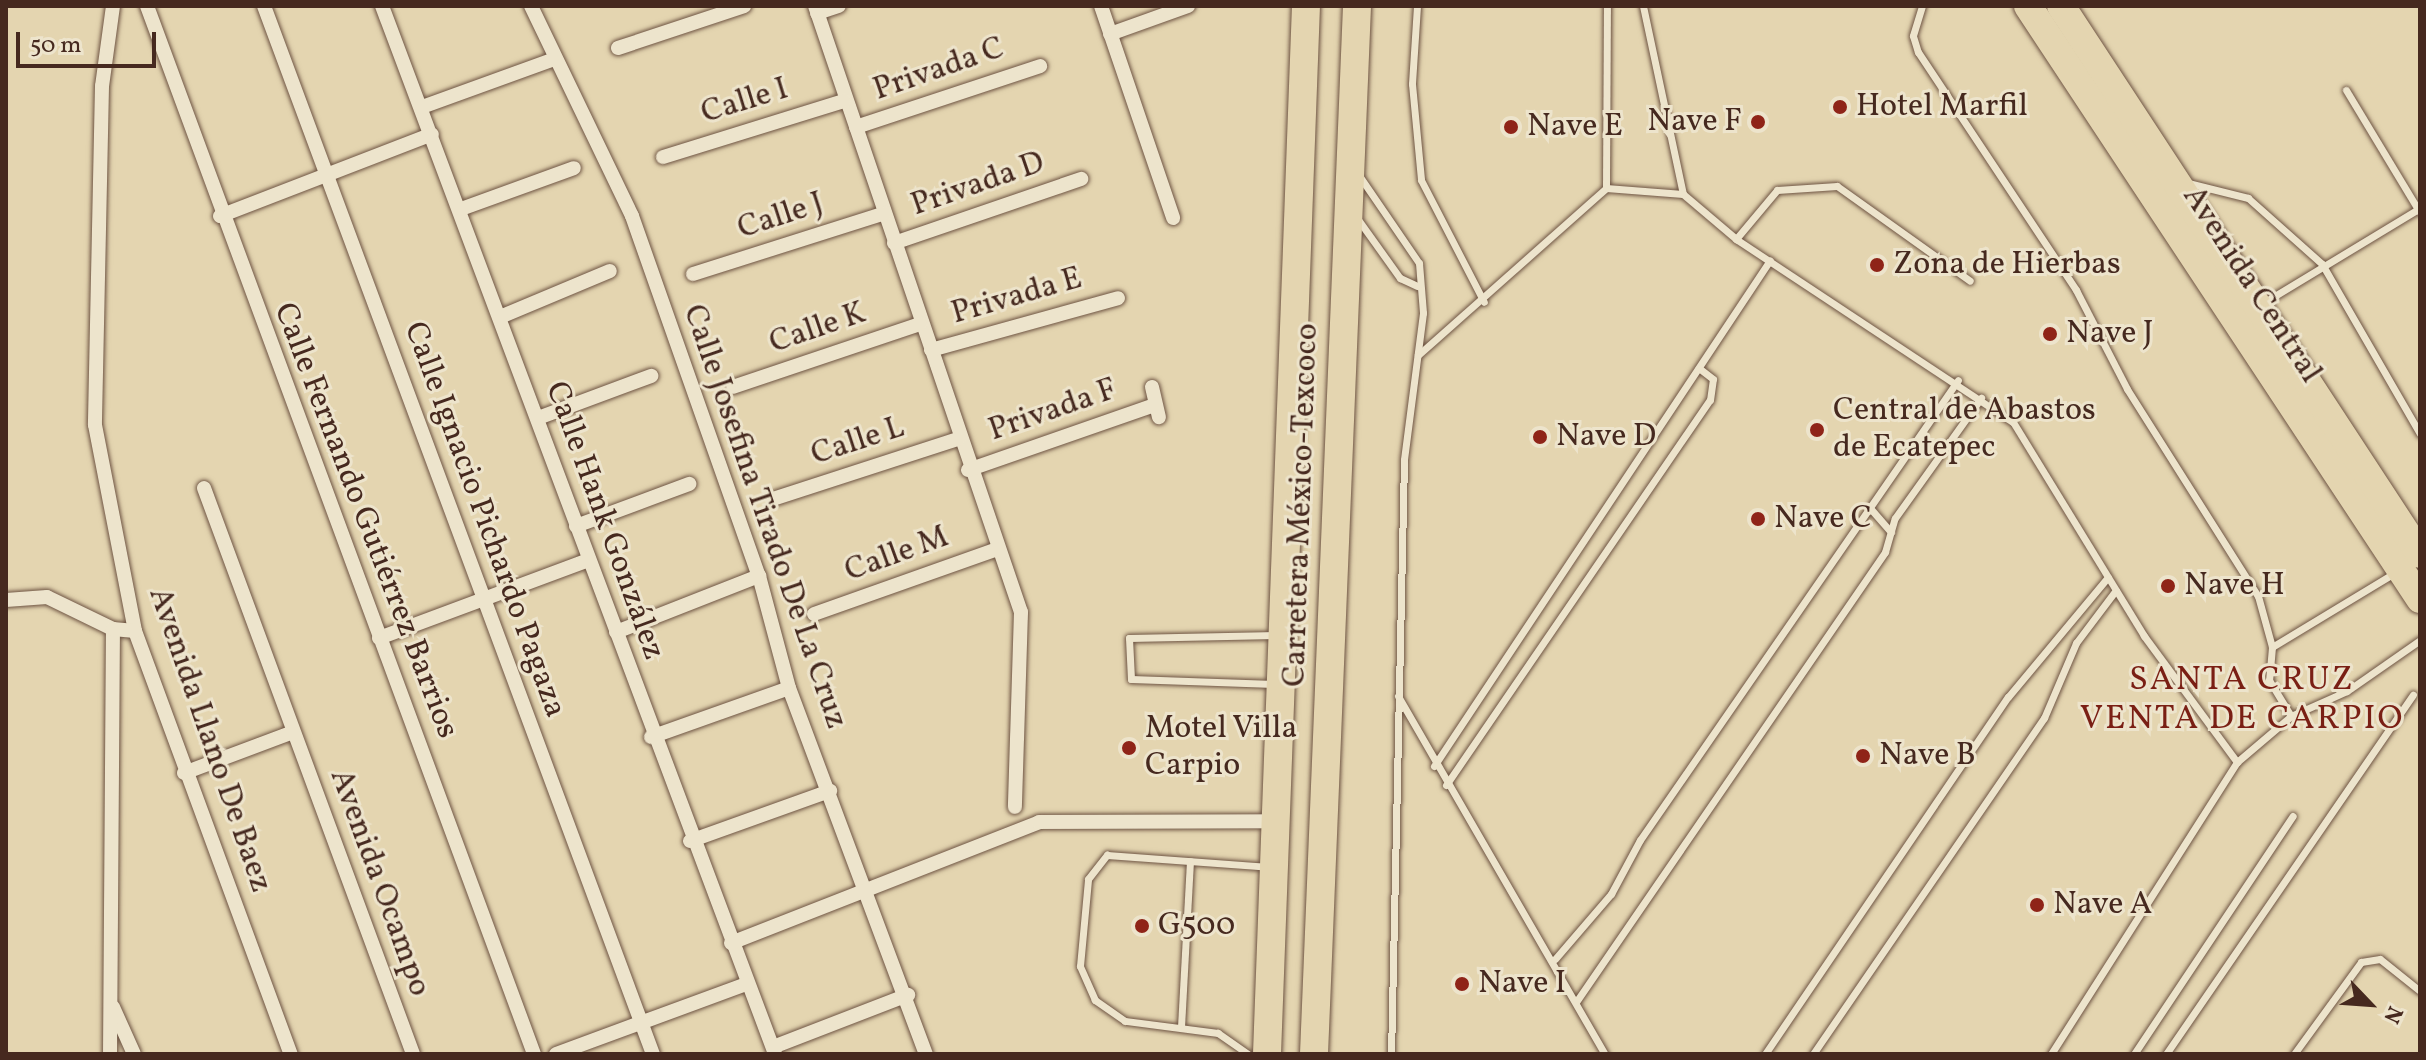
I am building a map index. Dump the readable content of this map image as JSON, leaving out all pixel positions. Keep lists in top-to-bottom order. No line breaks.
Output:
{"streets":{"highway":["Avenida Central","Carretera México-Texcoco"],"street":["Privada C","Calle I","Privada D","Calle J","Privada E","Calle K","Privada F","Calle L","Calle Josefina Tirado De La Cruz","Calle Ignacio Pichardo Pagaza","Calle Fernando Gutiérrez Barrios","Calle Hank González","Calle M","Avenida Llano De Baez","Avenida Ocampo"]},"districts":["SANTA CRUZ VENTA DE CARPIO"],"places":["Hotel Marfil","Nave F","Nave E","Zona de Hierbas","Nave J","Central de Abastos de Ecatepec","Nave D","Nave C","Nave H","Motel Villa Carpio","Nave B","Nave A","G500","Nave I"],"scale_bar":"50 m","north":"bottom right"}
